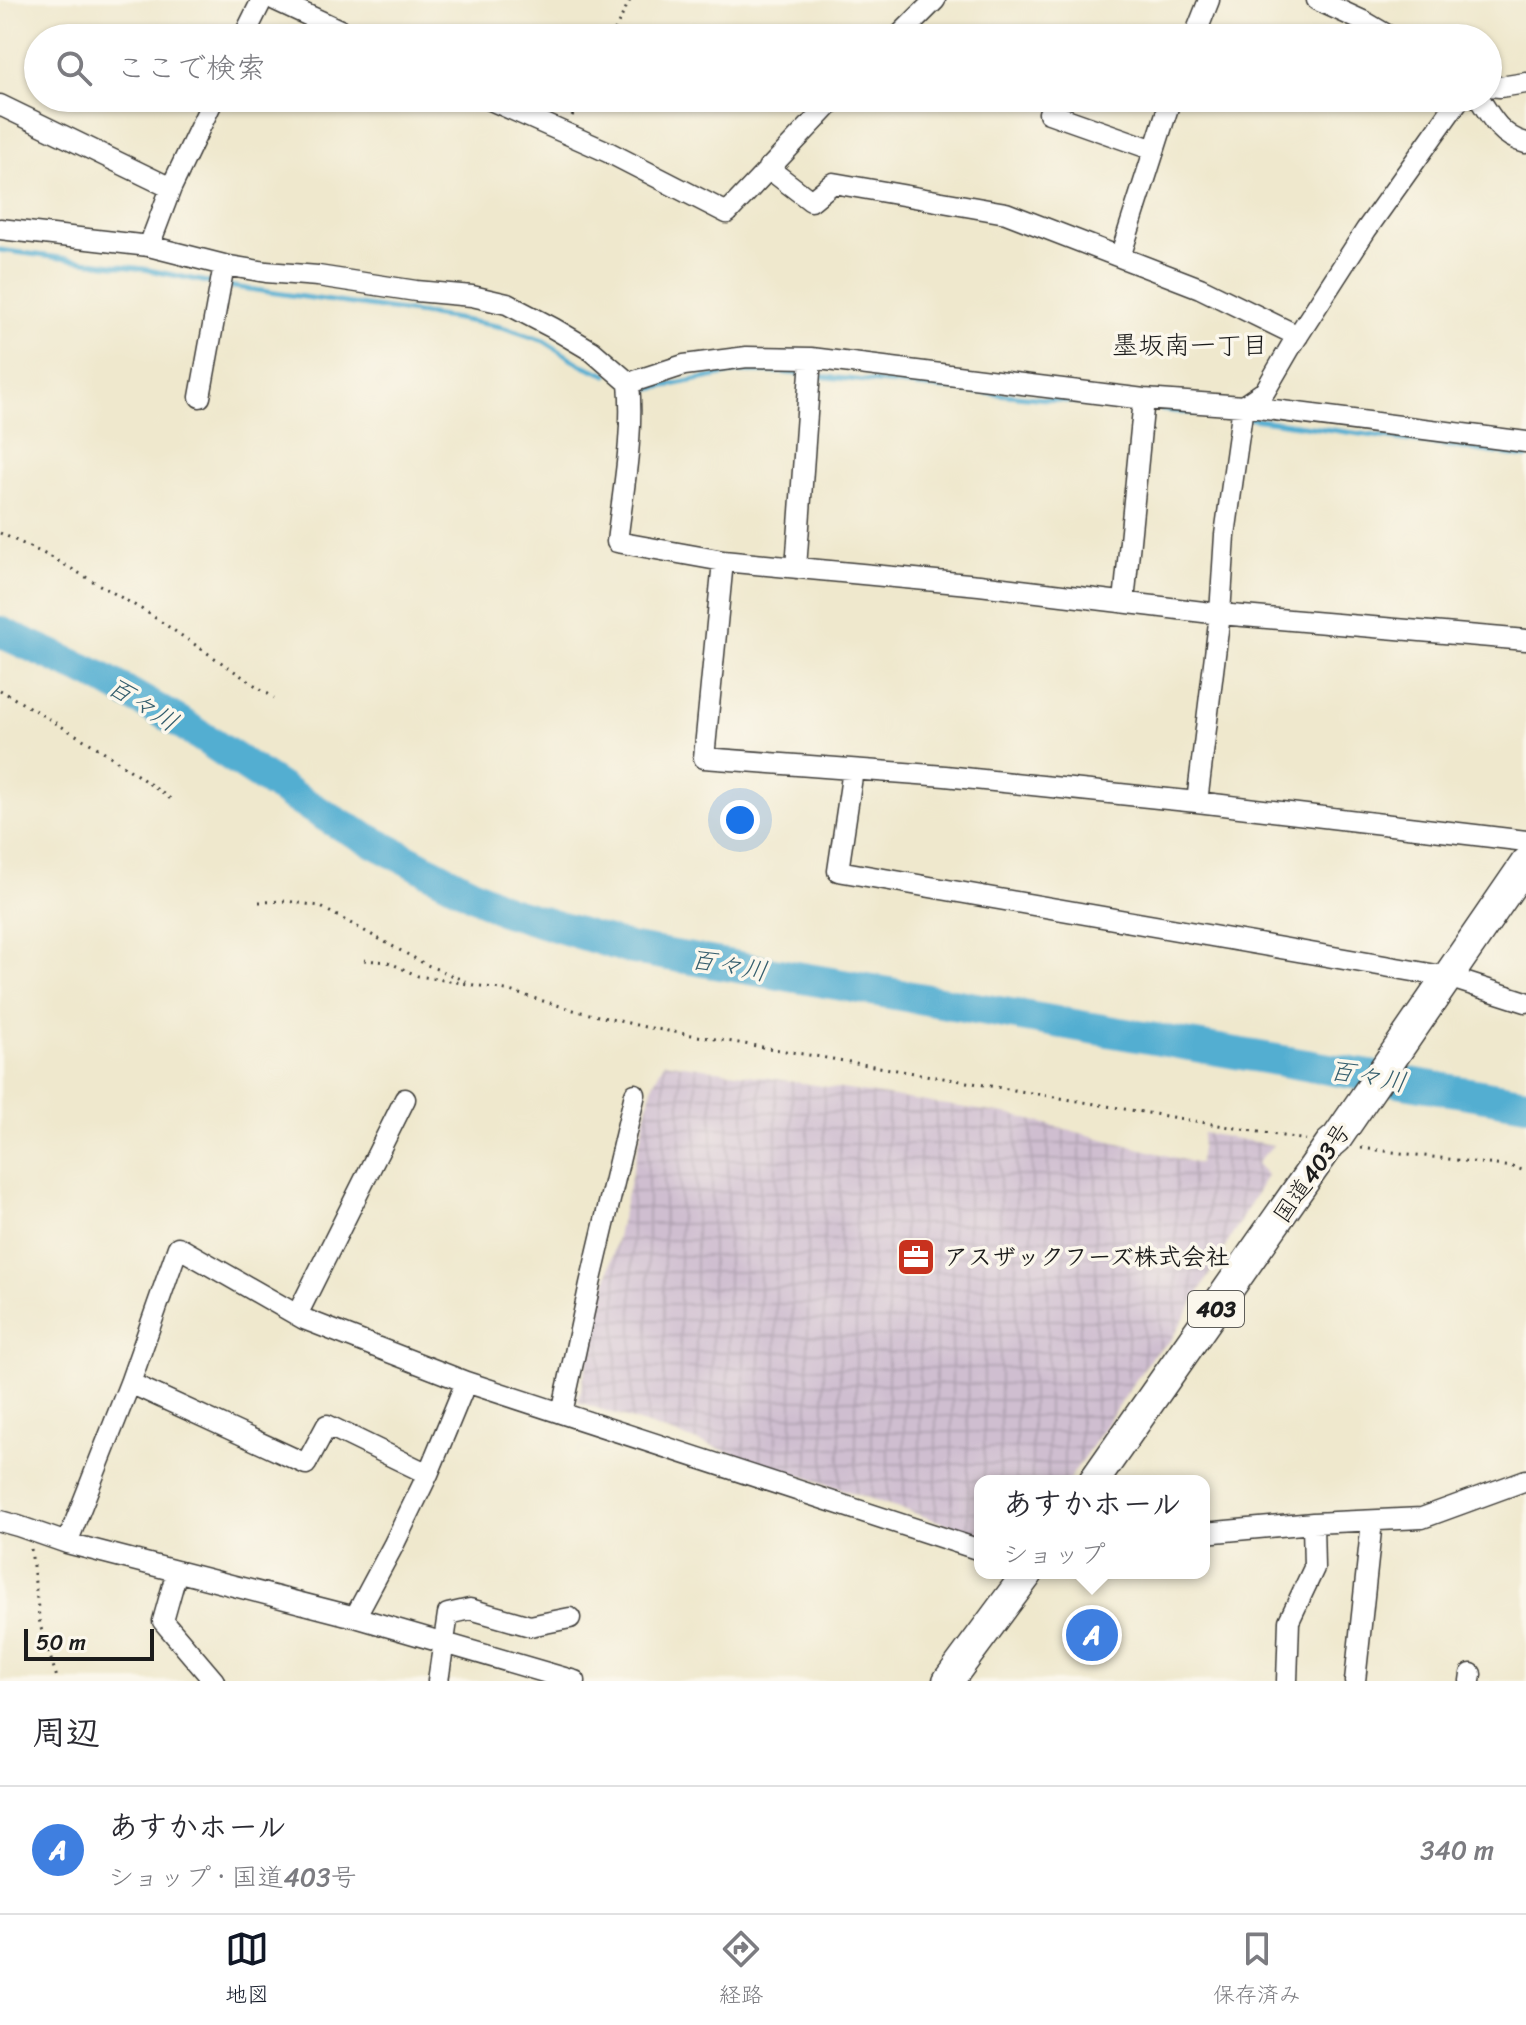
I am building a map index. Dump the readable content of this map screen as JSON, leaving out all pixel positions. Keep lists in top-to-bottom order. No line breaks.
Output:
{"streets":{"highway":["国道403号","403"]},"districts":["墨坂南一丁目"],"water":["百々川"],"places":{"office":["アスザックフーズ株式会社"]},"scale_bar":"50 m","page":{"search":"ここで検索","popup":["あすかホール","ショップ"],"pins":"A","scale":"50 m","heading":"周辺","list":[{"mark":"A","name":"あすかホール","note":"ショップ · 国道403号","value":"340 m"}],"nav":["地図","経路","保存済み"]}}
